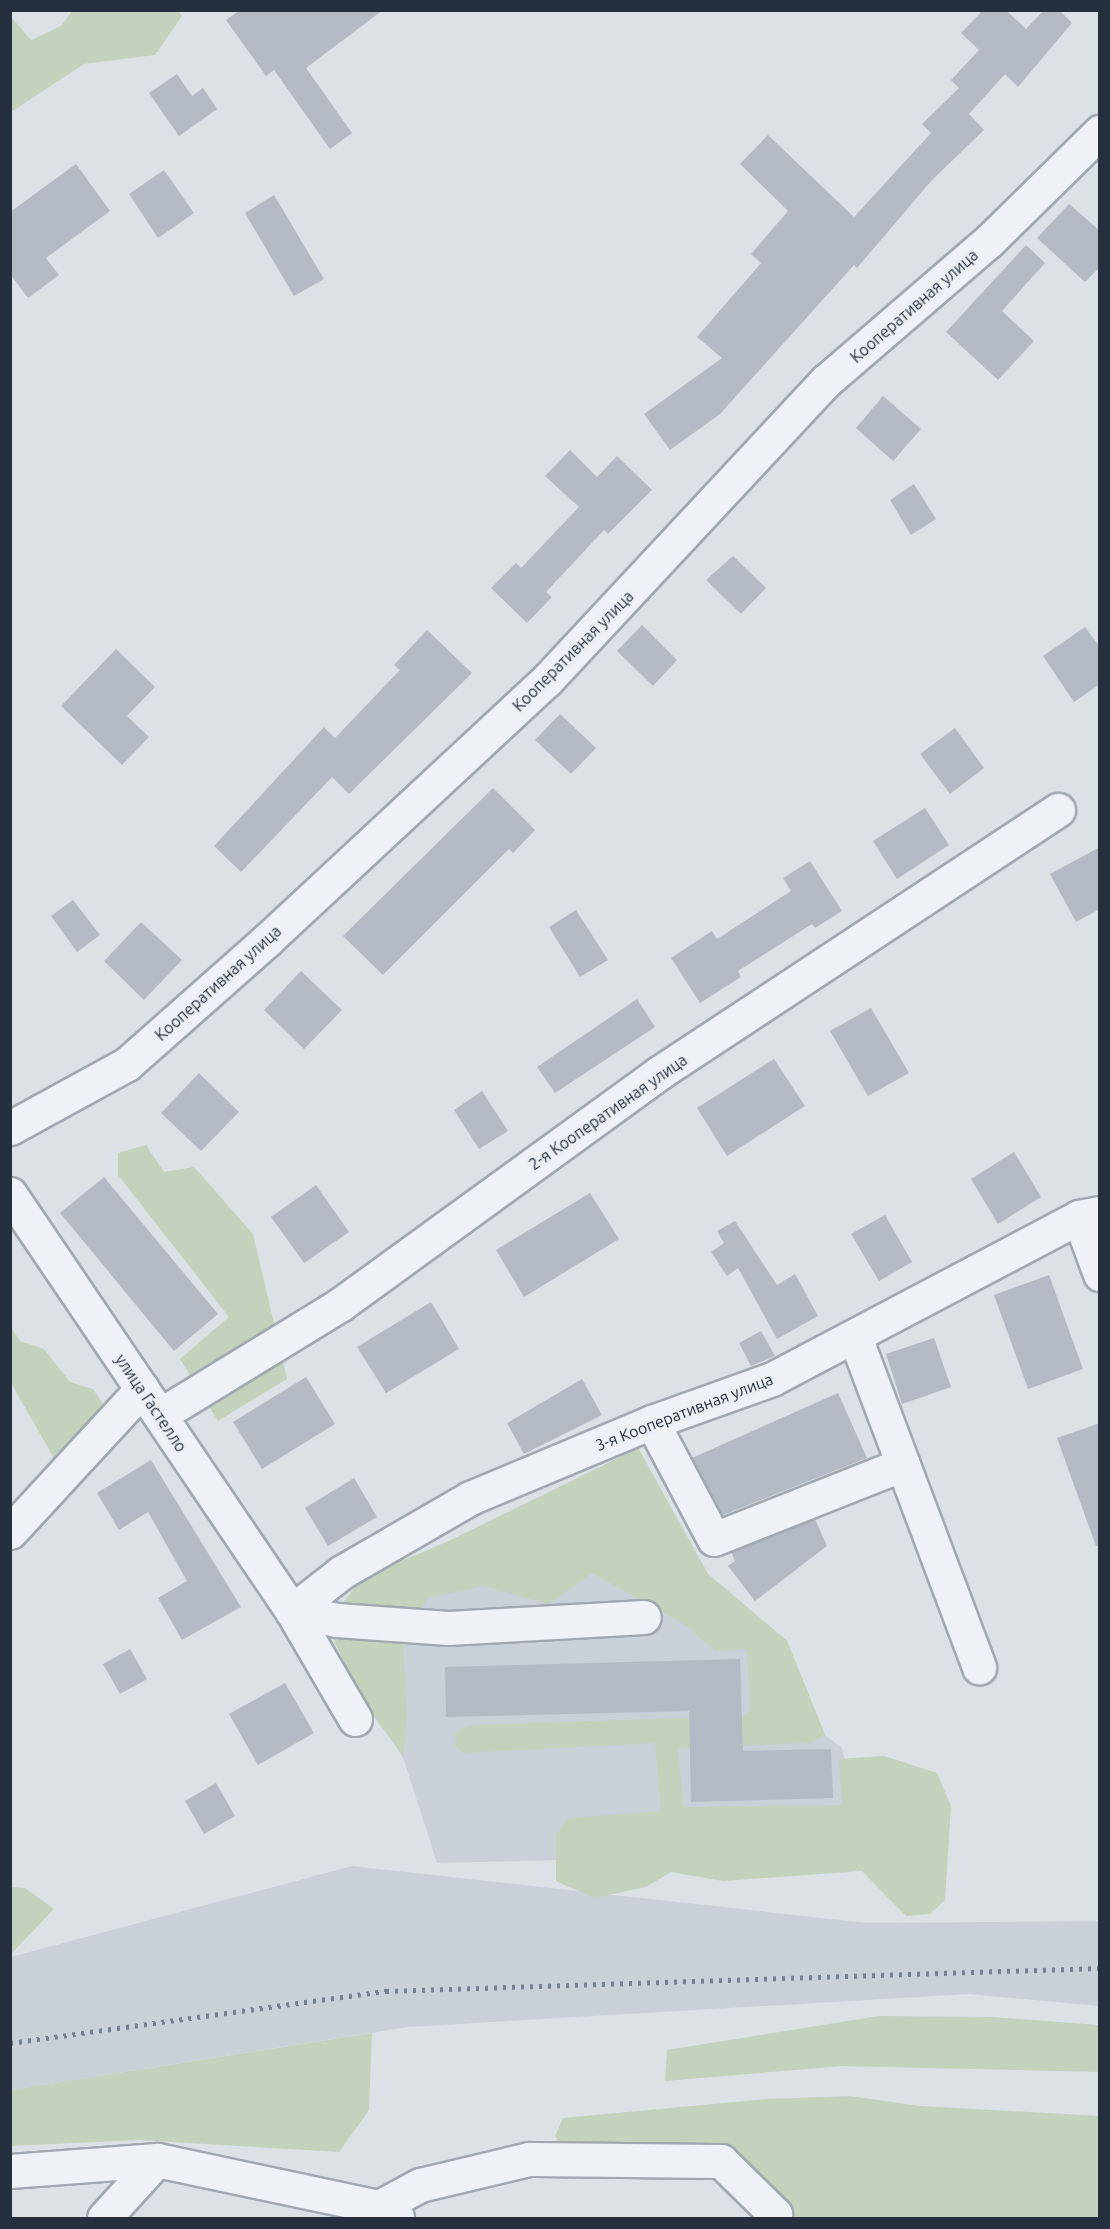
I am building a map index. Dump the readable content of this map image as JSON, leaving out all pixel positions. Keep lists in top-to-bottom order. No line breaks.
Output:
{"streets":{"street":["Кооперативная улица","2-я Кооперативная улица","улица Гастелло","3-я Кооперативная улица"]},"crossings":[["2-я Кооперативная улица","улица Гастелло"],["улица Гастелло","3-я Кооперативная улица"]]}
